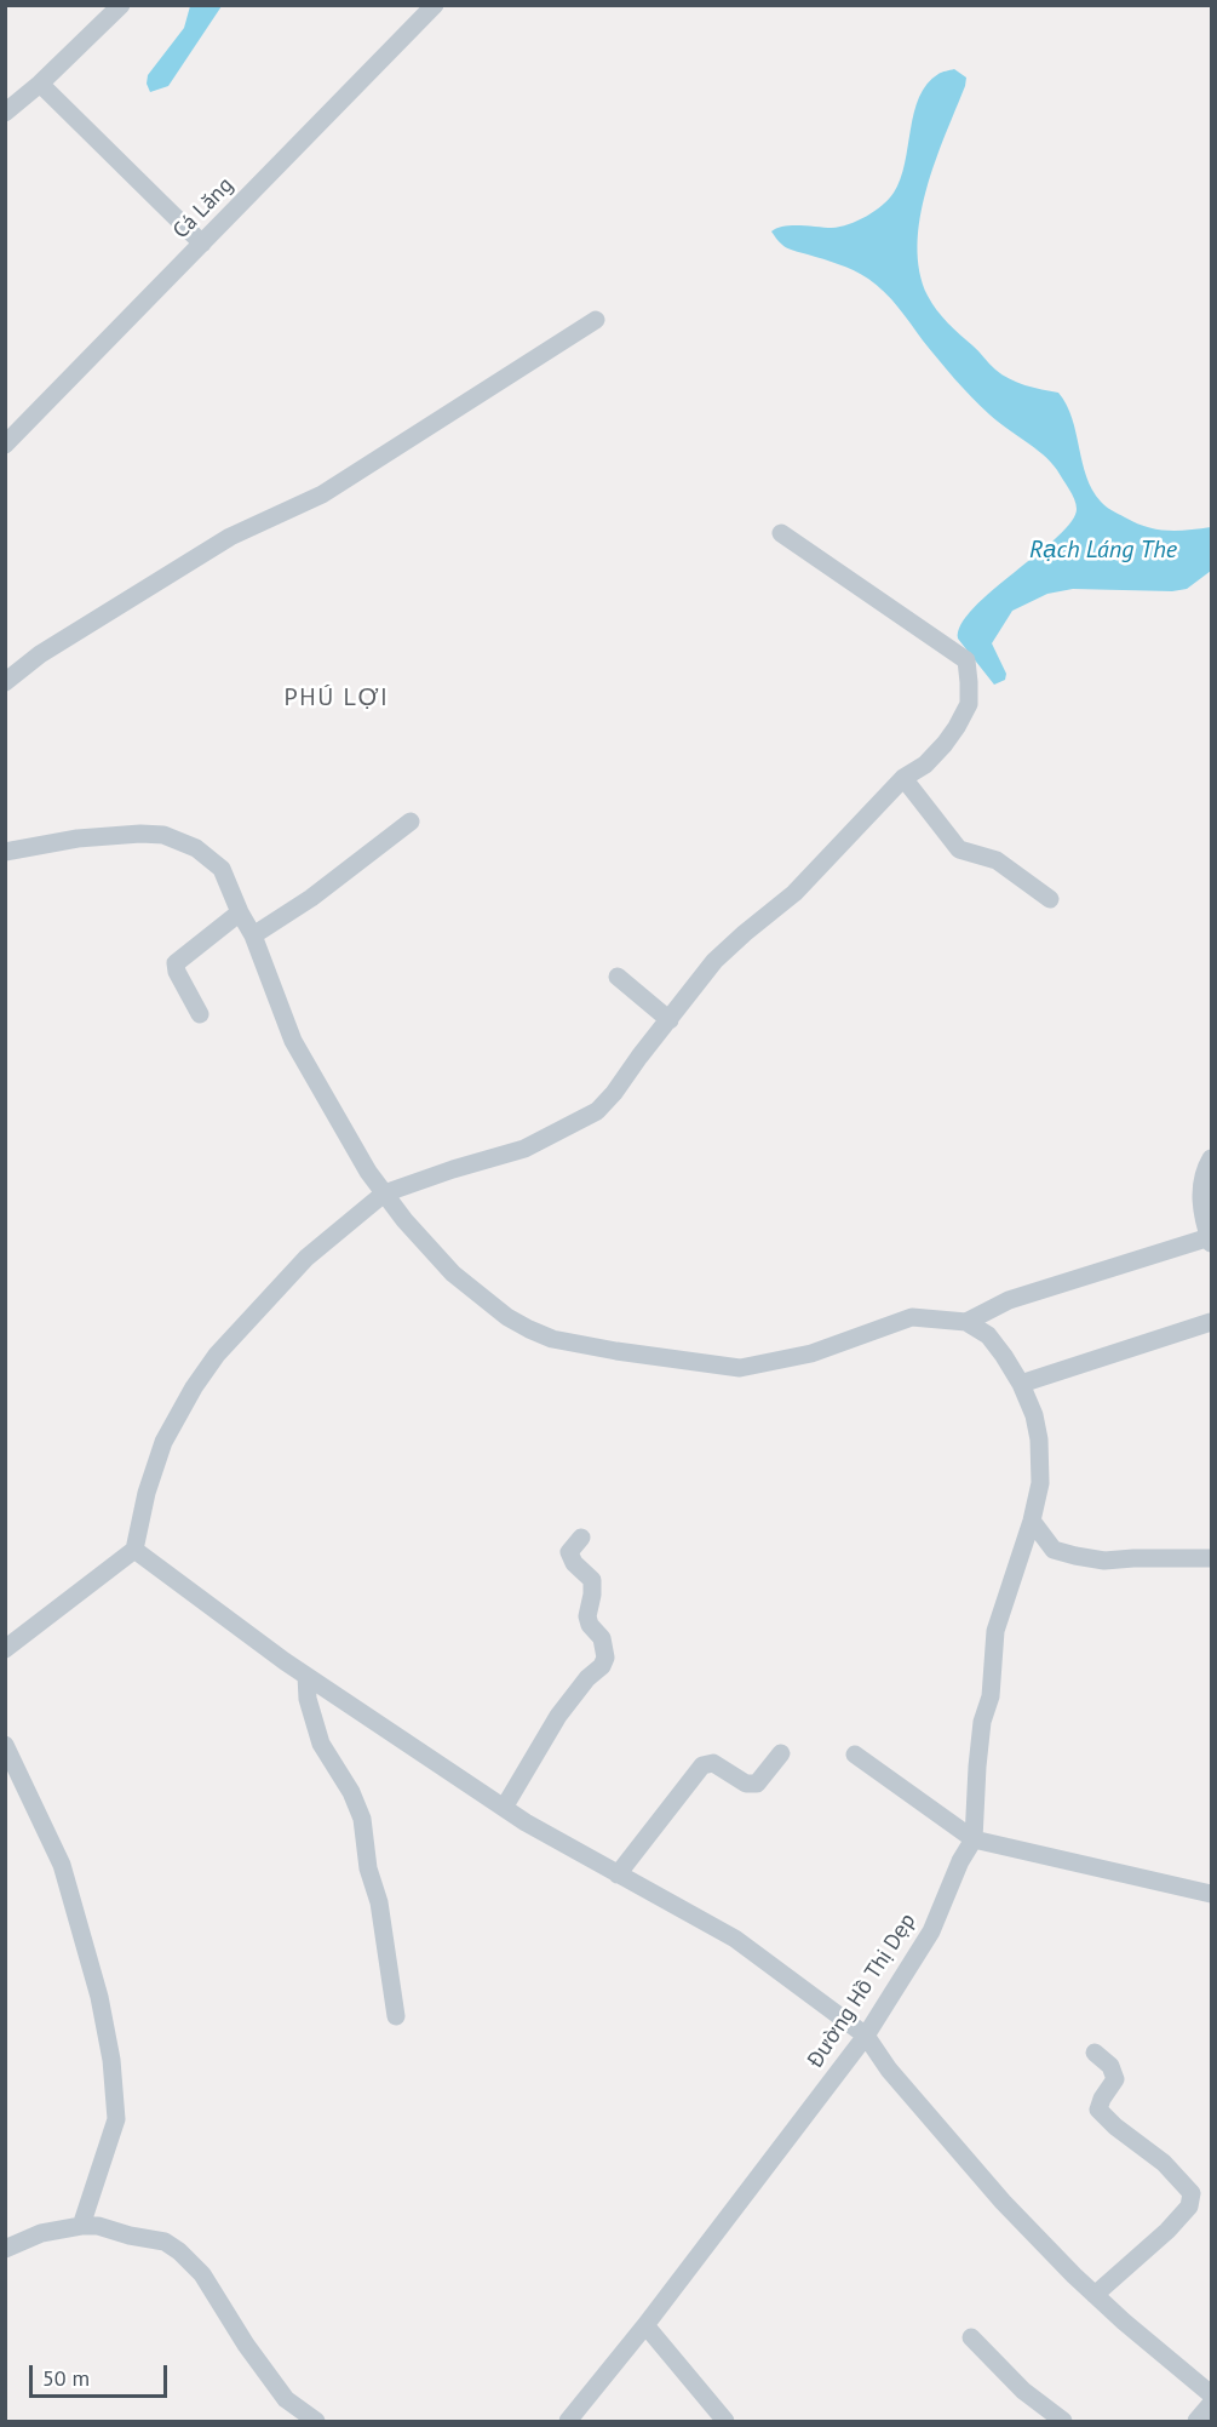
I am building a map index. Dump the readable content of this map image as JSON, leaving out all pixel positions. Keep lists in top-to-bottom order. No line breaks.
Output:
{"streets":{"street":["Cá Lăng","Đường Hồ Thị Dẹp"]},"districts":["PHÚ LỢI"],"water":["Rạch Láng The"],"scale_bar":"50 m"}
